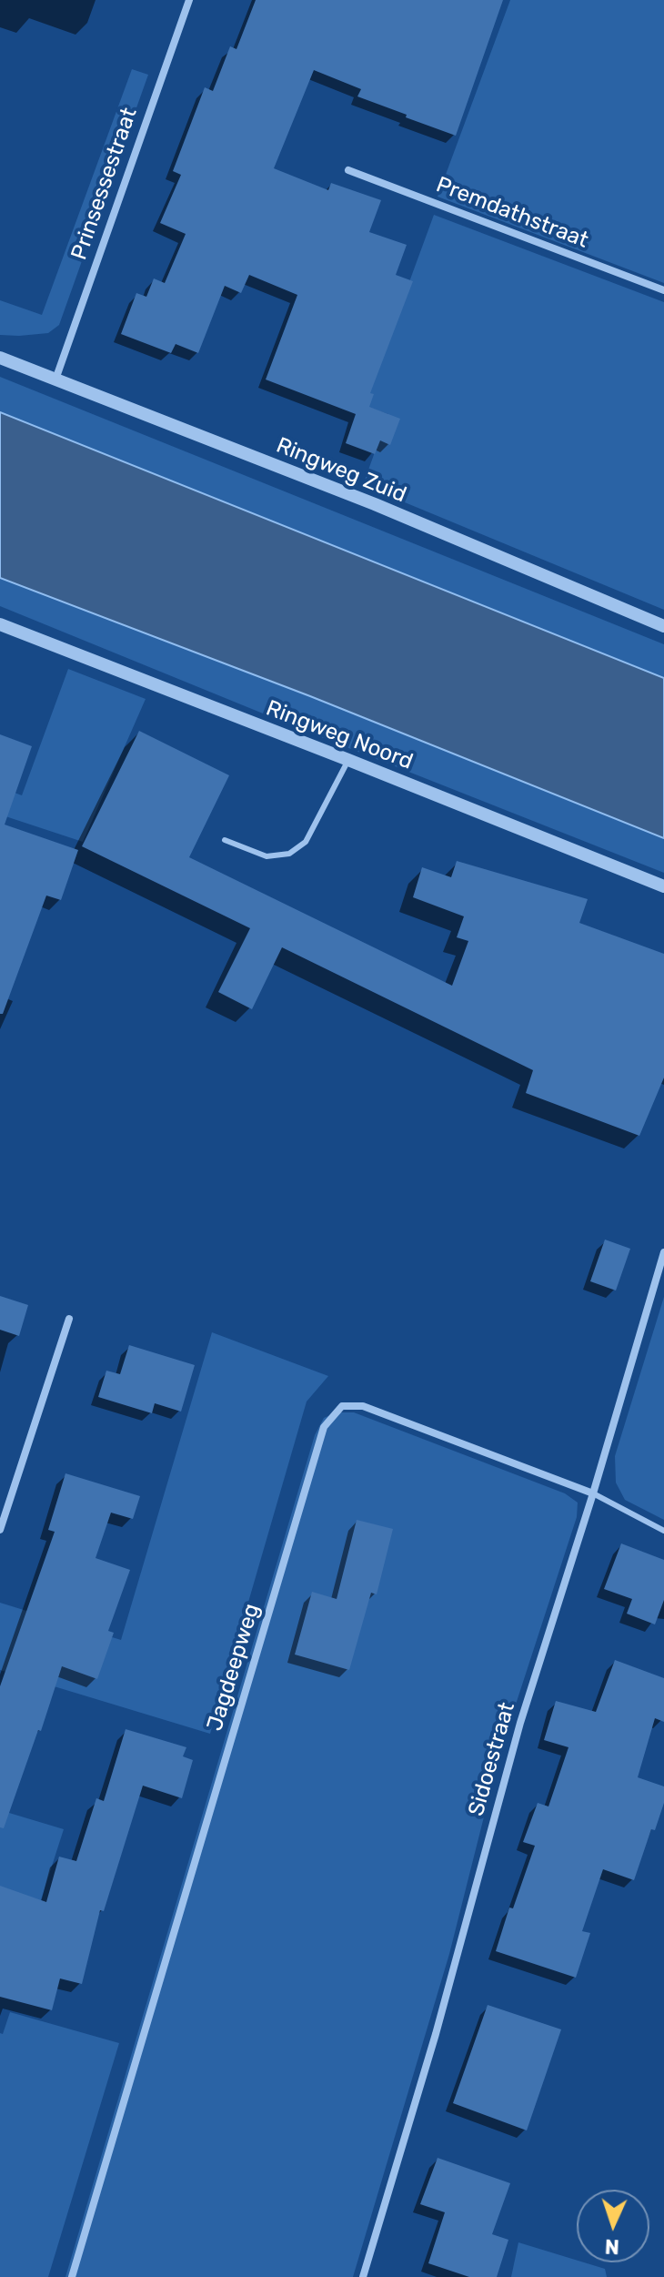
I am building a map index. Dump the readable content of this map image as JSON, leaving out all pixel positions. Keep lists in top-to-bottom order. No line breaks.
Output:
{"streets":{"street":["Prinsessestraat","Premdathstraat","Ringweg Zuid","Ringweg Noord","Jagdeepweg","Sidoestraat"]},"crossings":[["Prinsessestraat","Ringweg Zuid"],["Jagdeepweg","Sidoestraat"]],"north":"bottom"}
